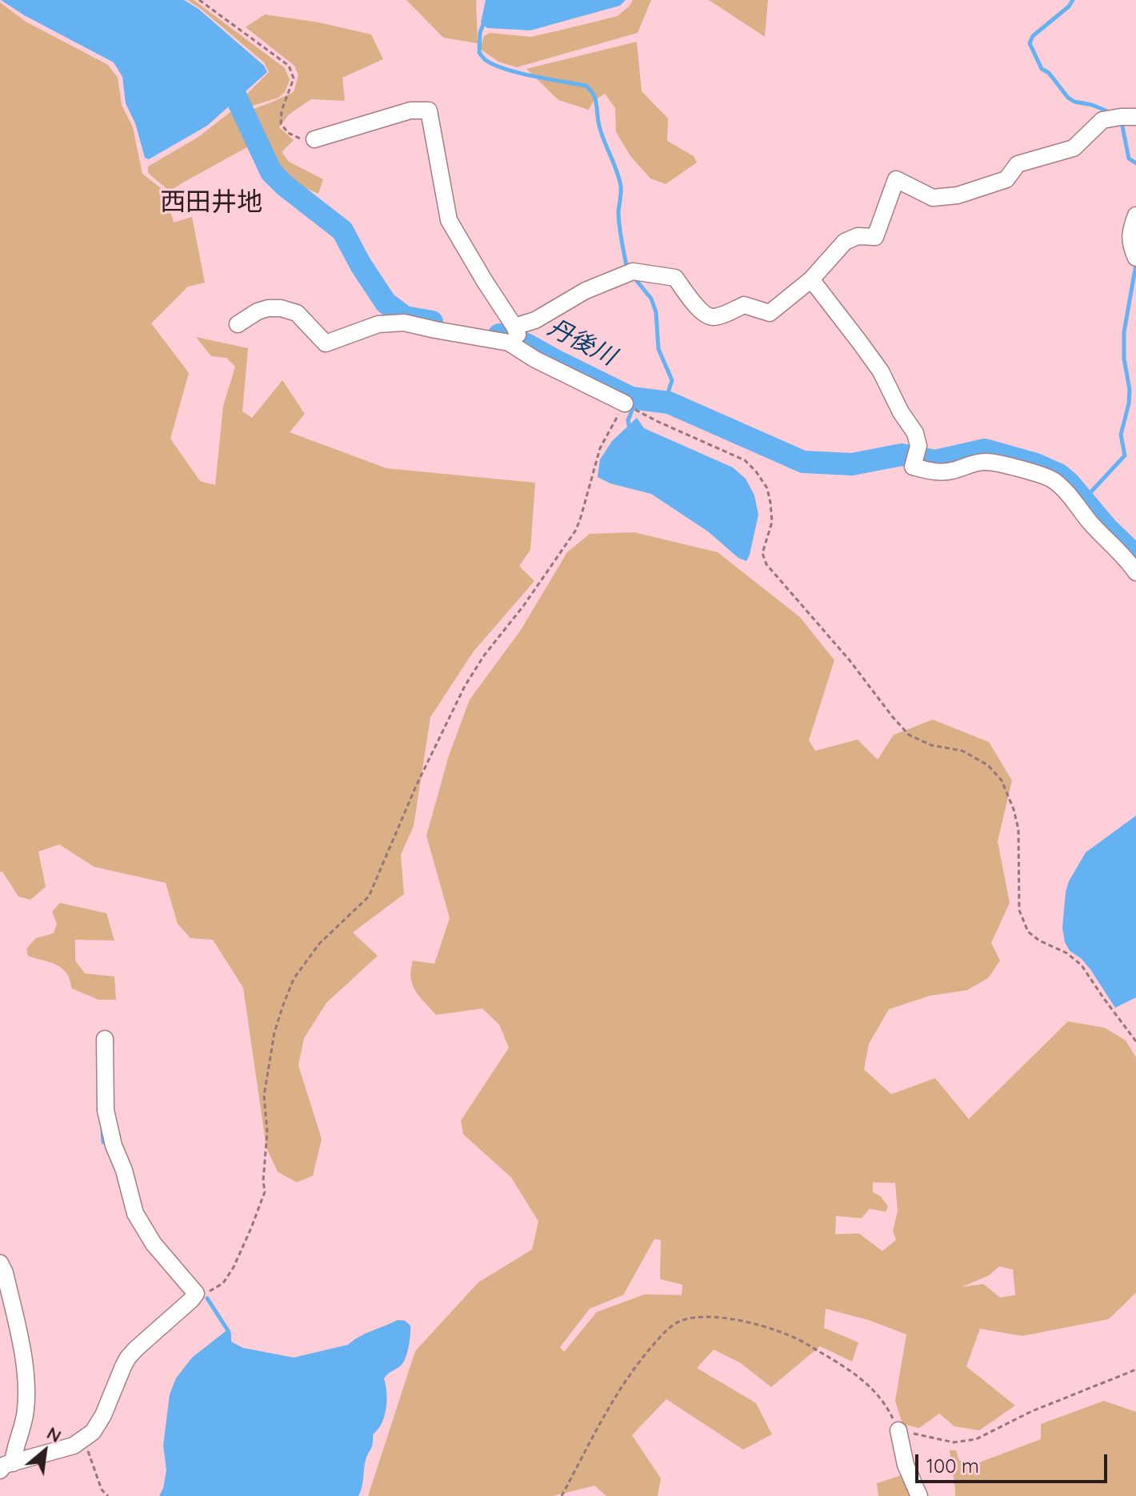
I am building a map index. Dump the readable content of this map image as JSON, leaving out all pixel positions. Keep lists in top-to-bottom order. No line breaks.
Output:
{"districts":["西田井地"],"water":["丹後川"],"scale_bar":"100 m","north":"top right"}
